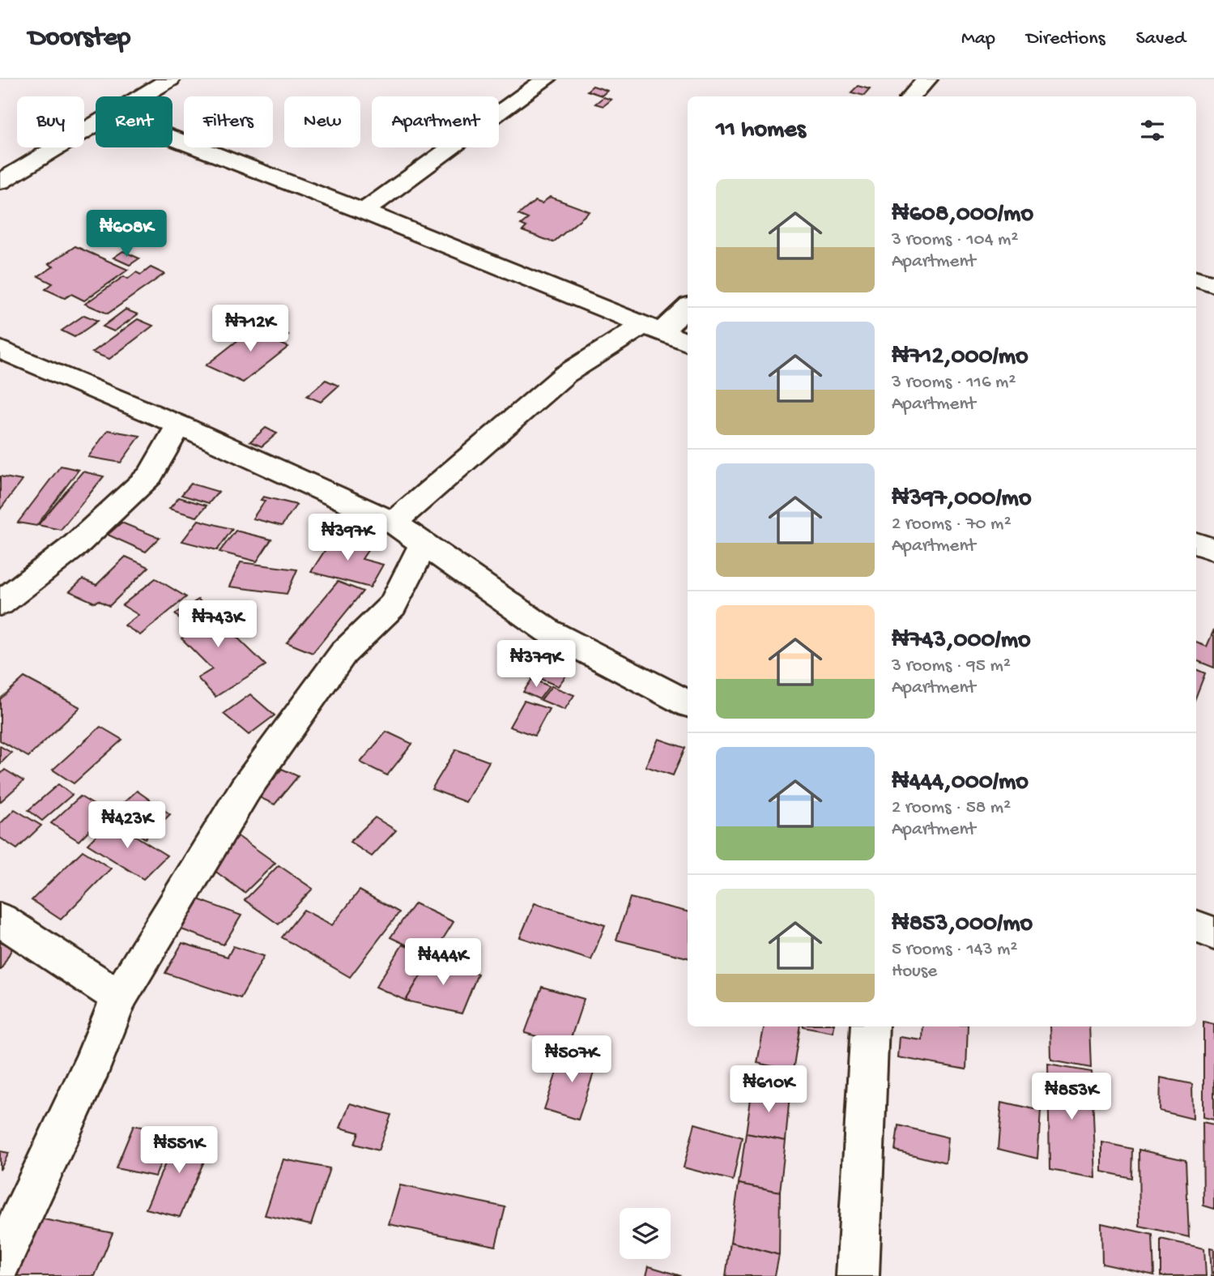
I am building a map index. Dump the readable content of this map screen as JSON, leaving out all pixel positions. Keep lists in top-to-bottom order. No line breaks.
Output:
{"page":{"header":"Doorstep","nav":["Map","Directions","Saved"],"chip":["Buy","Rent","Filters","New","Apartment"],"heading":"11 homes","list":[{"name":"₦608,000/mo","note":"3 rooms · 104 m² · Apartment"},{"name":"₦712,000/mo","note":"3 rooms · 116 m² · Apartment"},{"name":"₦397,000/mo","note":"2 rooms · 70 m² · Apartment"},{"name":"₦743,000/mo","note":"3 rooms · 95 m² · Apartment"},{"name":"₦444,000/mo","note":"2 rooms · 58 m² · Apartment"},{"name":"₦853,000/mo","note":"5 rooms · 143 m² · House"}],"price":["₦608K","₦712K","₦397K","₦743K","₦379K","₦423K","₦444K","₦507K","₦610K","₦853K","₦551K"]}}
